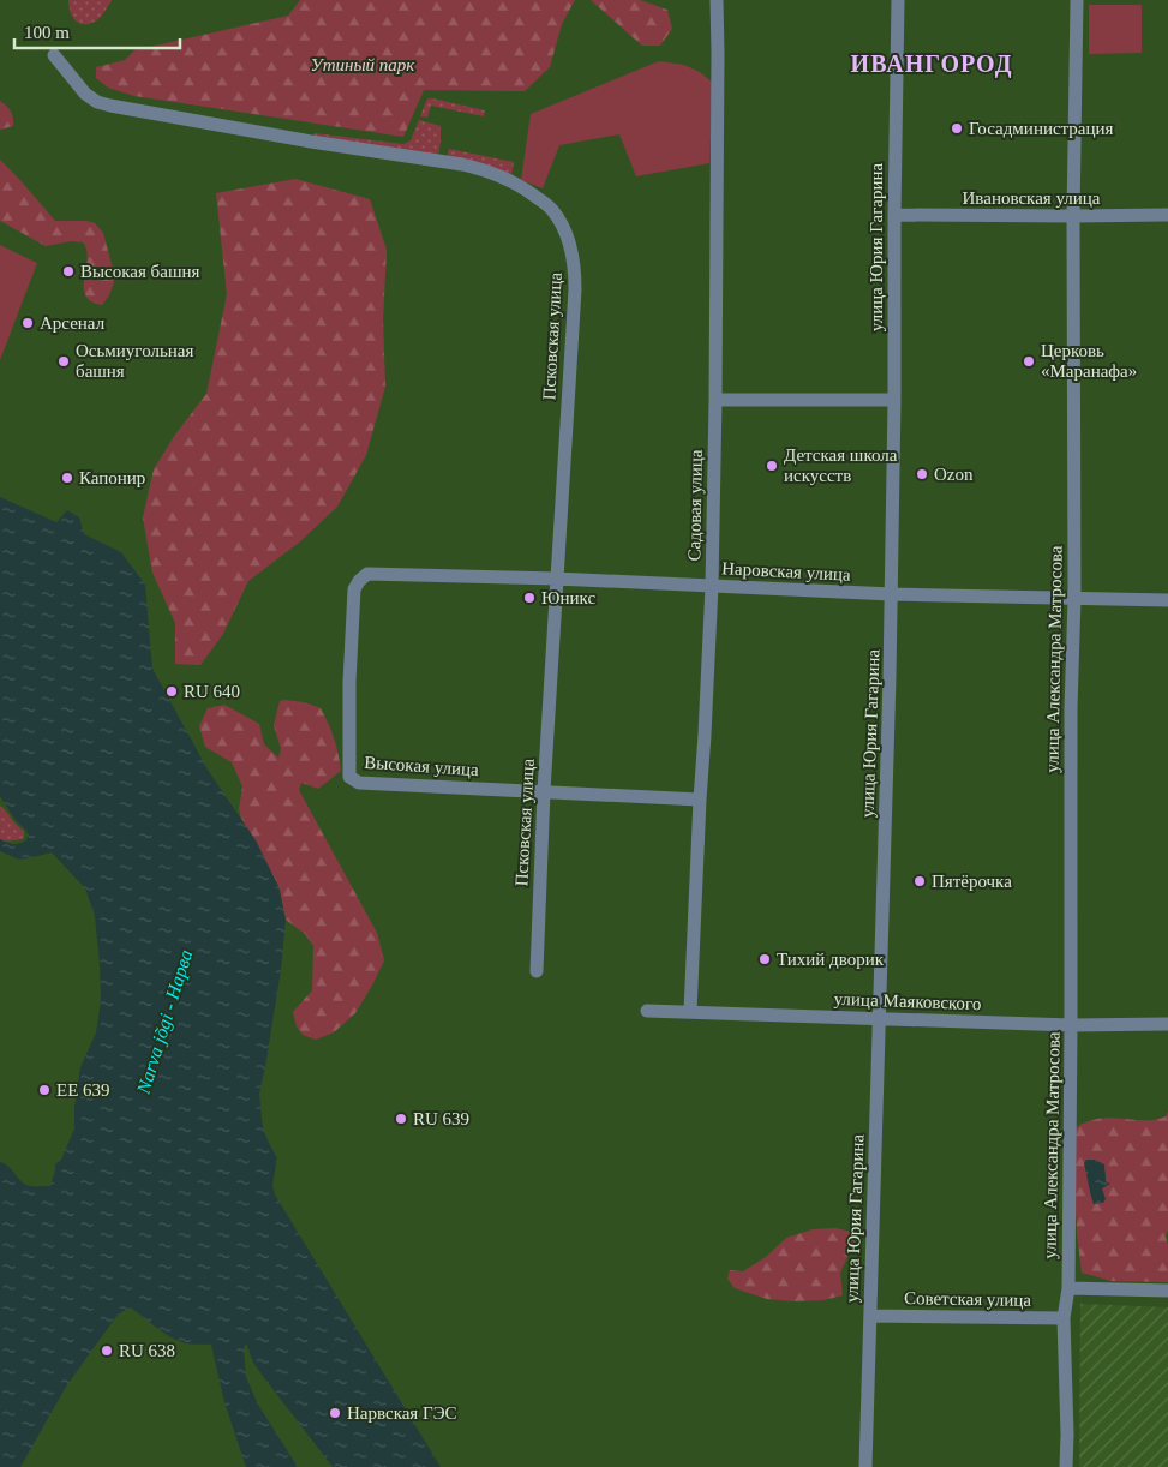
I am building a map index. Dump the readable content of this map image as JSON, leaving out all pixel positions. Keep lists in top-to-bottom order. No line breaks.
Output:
{"streets":{"street":["Ивановская улица","улица Юрия Гагарина","Псковская улица","Садовая улица","Наровская улица","улица Александра Матросова","Высокая улица","улица Маяковского","Советская улица"]},"crossings":[["Ивановская улица","улица Юрия Гагарина"],["Ивановская улица","улица Александра Матросова"],["улица Юрия Гагарина","Наровская улица"],["улица Юрия Гагарина","улица Маяковского"],["улица Юрия Гагарина","Советская улица"],["Псковская улица","Наровская улица"],["Псковская улица","Высокая улица"],["Садовая улица","Наровская улица"],["Садовая улица","Высокая улица"],["Садовая улица","улица Маяковского"],["Наровская улица","улица Александра Матросова"],["Наровская улица","Высокая улица"],["улица Александра Матросова","улица Маяковского"],["улица Александра Матросова","Советская улица"]],"districts":["ИВАНГОРОД"],"water":["Narva jõgi - Нарва"],"parks":["Утиный парк"],"places":["Госадминистрация","Высокая башня","Арсенал","Осьмиугольная башня","Церковь «Маранафа»","Детская школа искусств","Ozon","Капонир","Юникс","RU 640","Пятёрочка","Тихий дворик","EE 639","RU 639","RU 638","Нарвская ГЭС"],"scale_bar":"100 m"}
